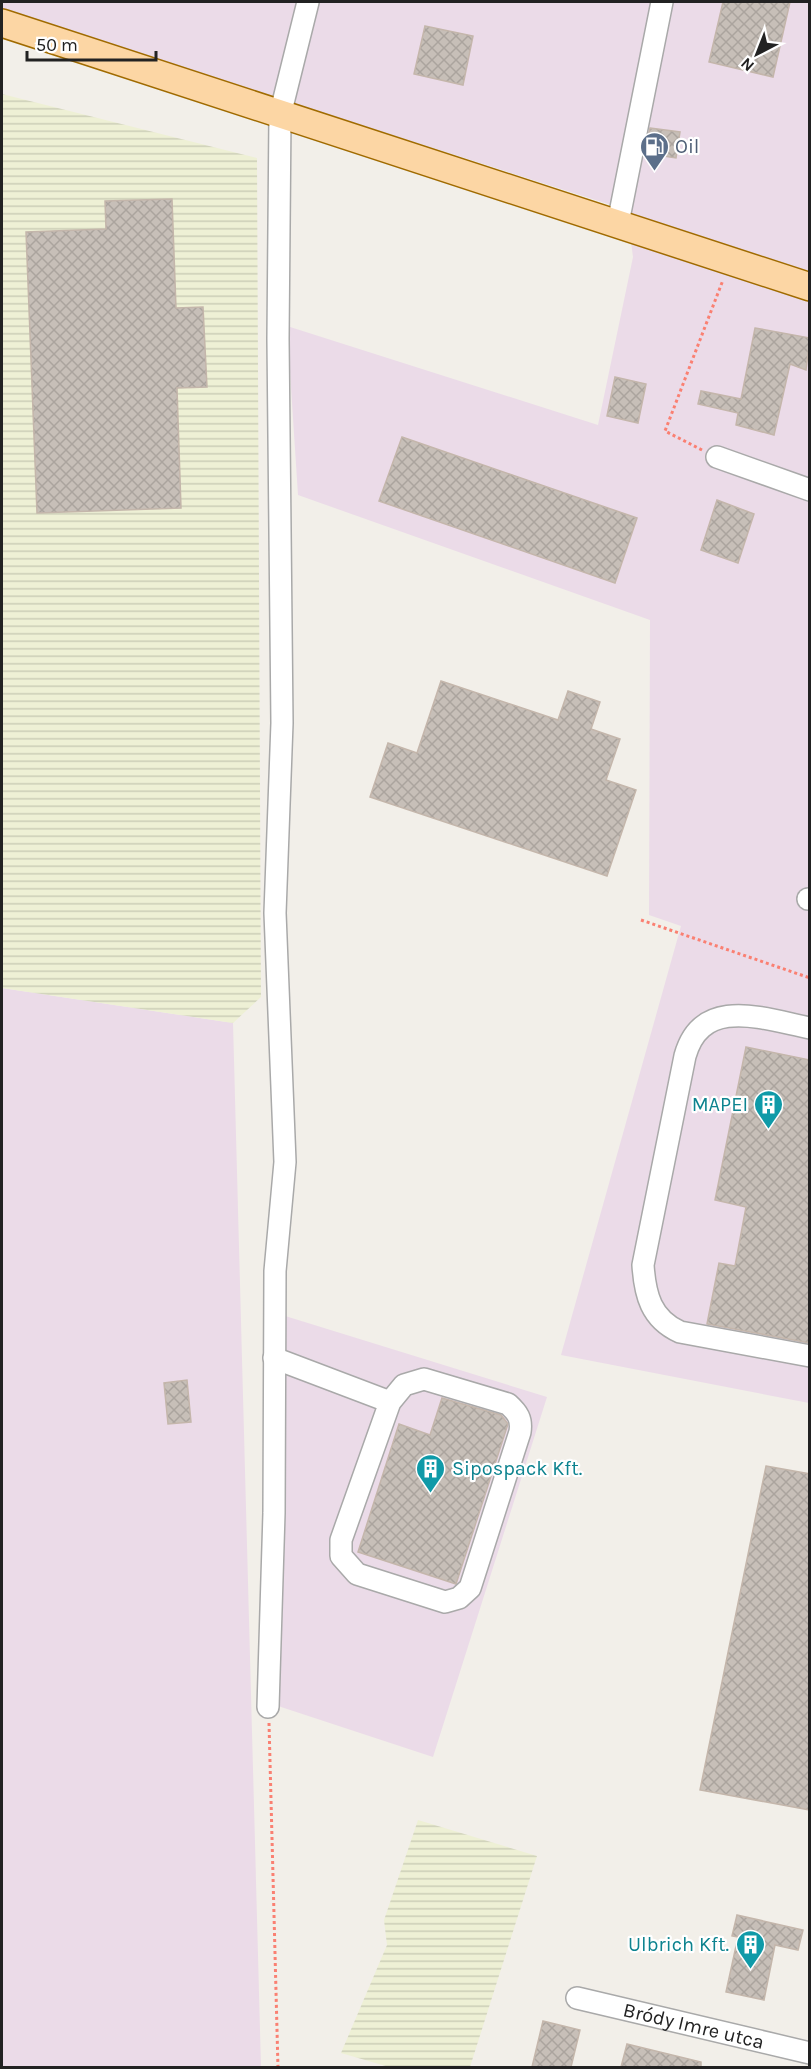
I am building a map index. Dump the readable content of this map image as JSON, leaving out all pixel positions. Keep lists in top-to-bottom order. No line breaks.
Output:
{"streets":{"street":["Bródy Imre utca"]},"places":{"fuel station":["Oil"],"building":["MAPEI","Sipospack Kft.","Ulbrich Kft."]},"scale_bar":"50 m","north":"bottom left"}
